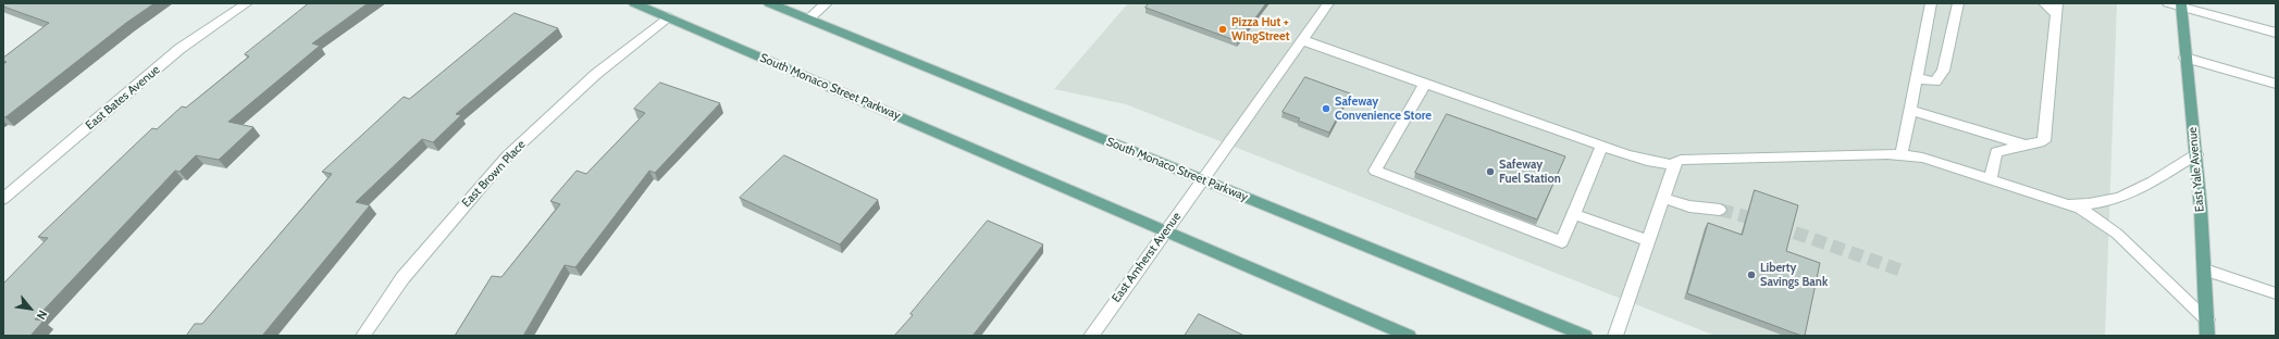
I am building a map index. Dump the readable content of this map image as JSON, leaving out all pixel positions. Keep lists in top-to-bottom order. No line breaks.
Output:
{"streets":{"main road":["South Monaco Street Parkway","East Yale Avenue"],"street":["East Bates Avenue","East Brown Place","East Amherst Avenue"]},"crossings":[["South Monaco Street Parkway","East Brown Place"],["South Monaco Street Parkway","East Amherst Avenue"]],"places":["Pizza Hut + WingStreet","Safeway Convenience Store","Safeway Fuel Station","Liberty Savings Bank"],"north":"bottom right"}
